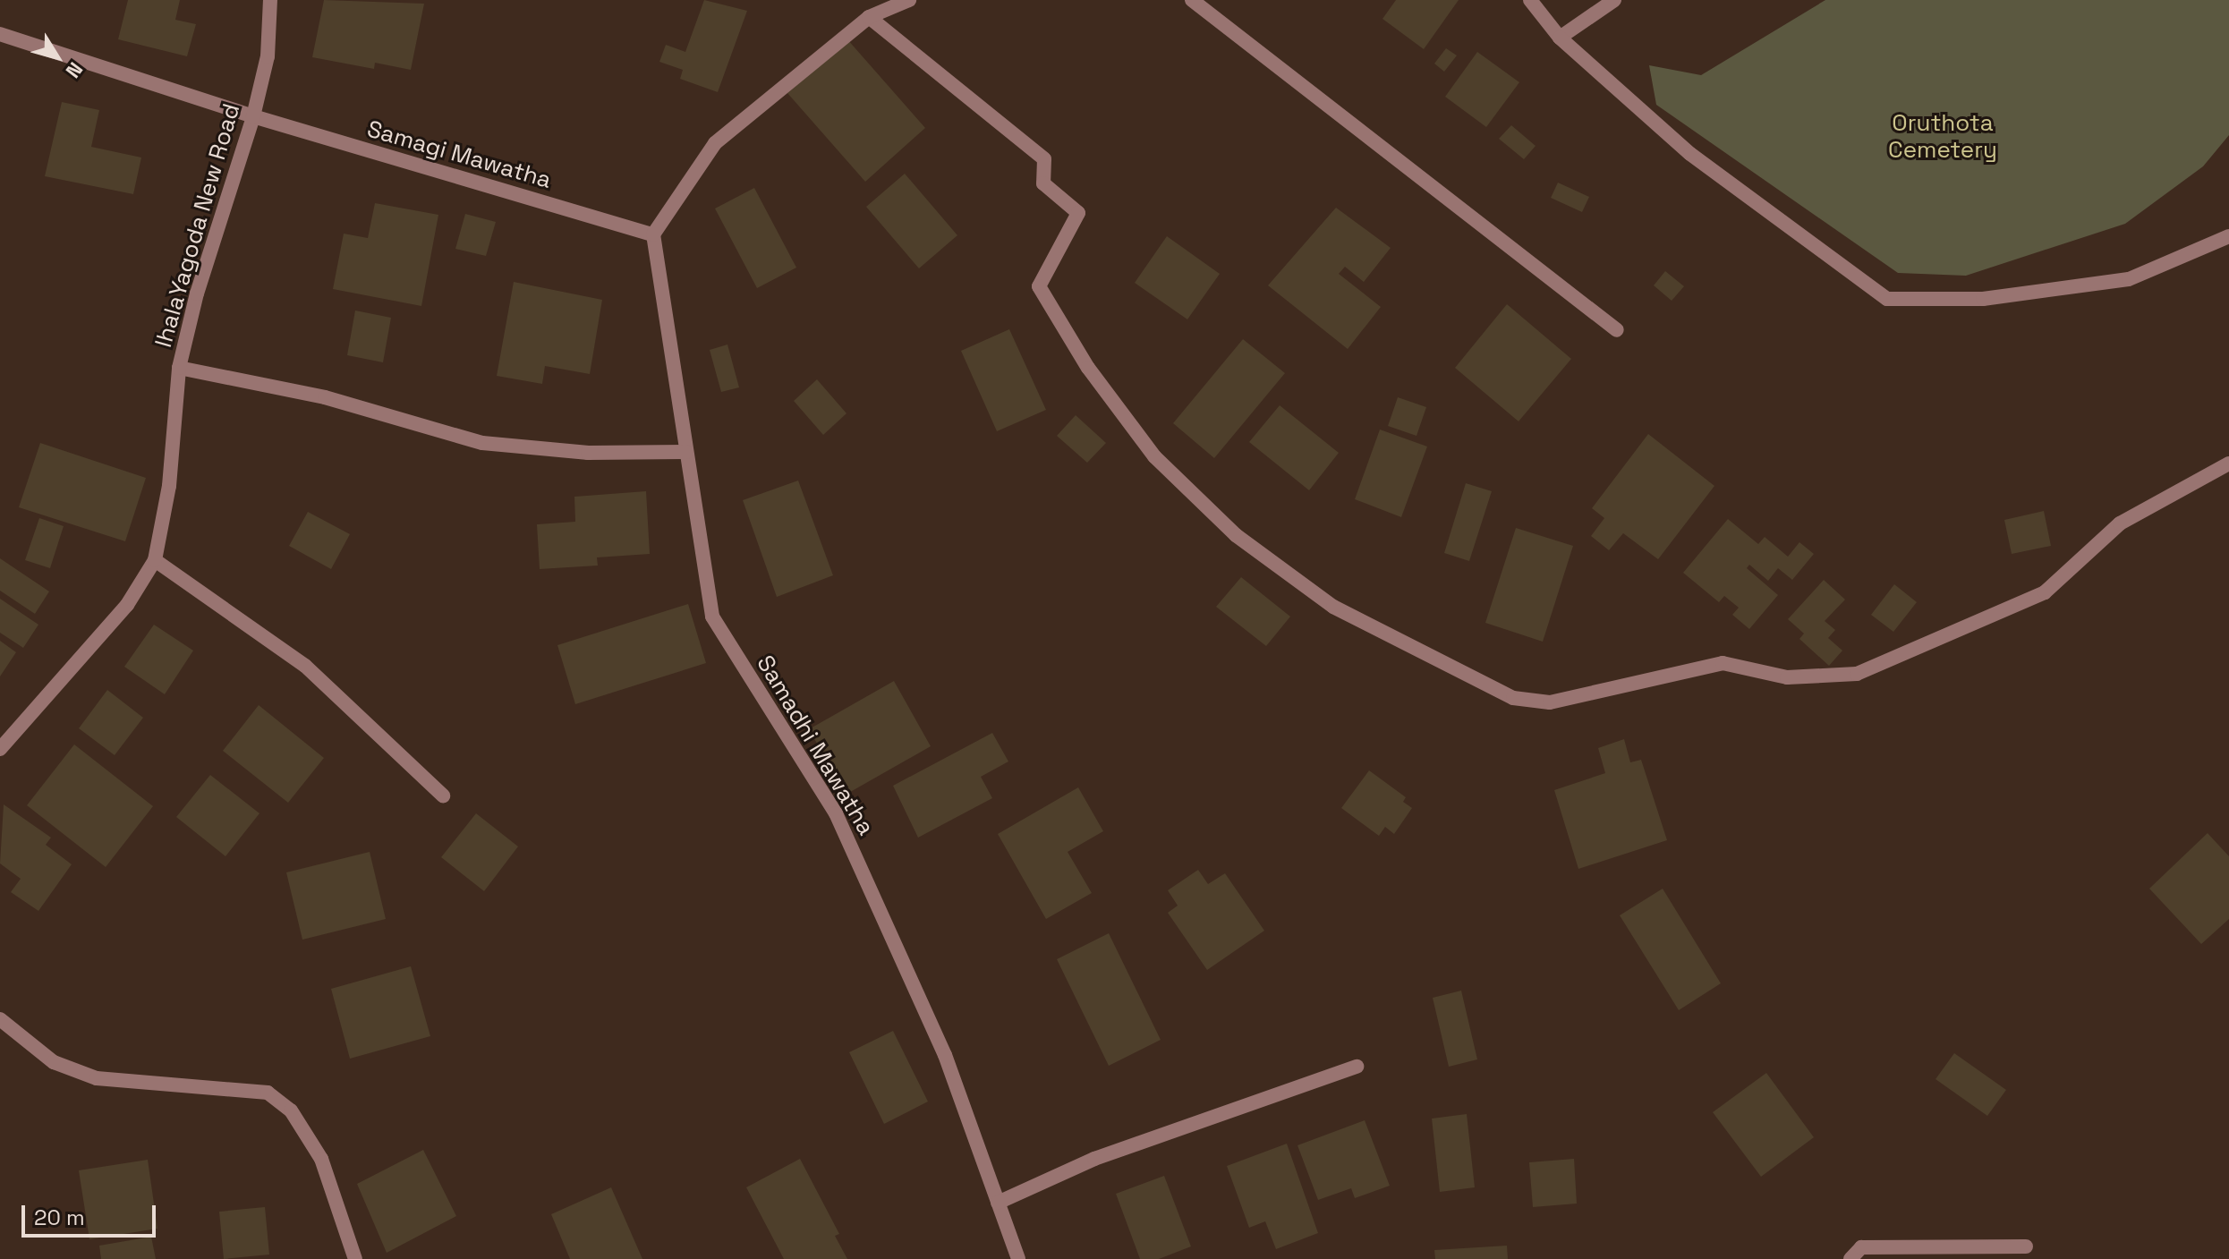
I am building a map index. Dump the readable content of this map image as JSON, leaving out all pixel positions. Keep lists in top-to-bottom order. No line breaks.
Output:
{"streets":{"street":["Samagi Mawatha","IhalaYagoda New Road","Samadhi Mawatha"]},"crossings":[["Samagi Mawatha","IhalaYagoda New Road"],["Samagi Mawatha","Samadhi Mawatha"]],"parks":["Oruthota Cemetery"],"scale_bar":"20 m","north":"bottom right"}
